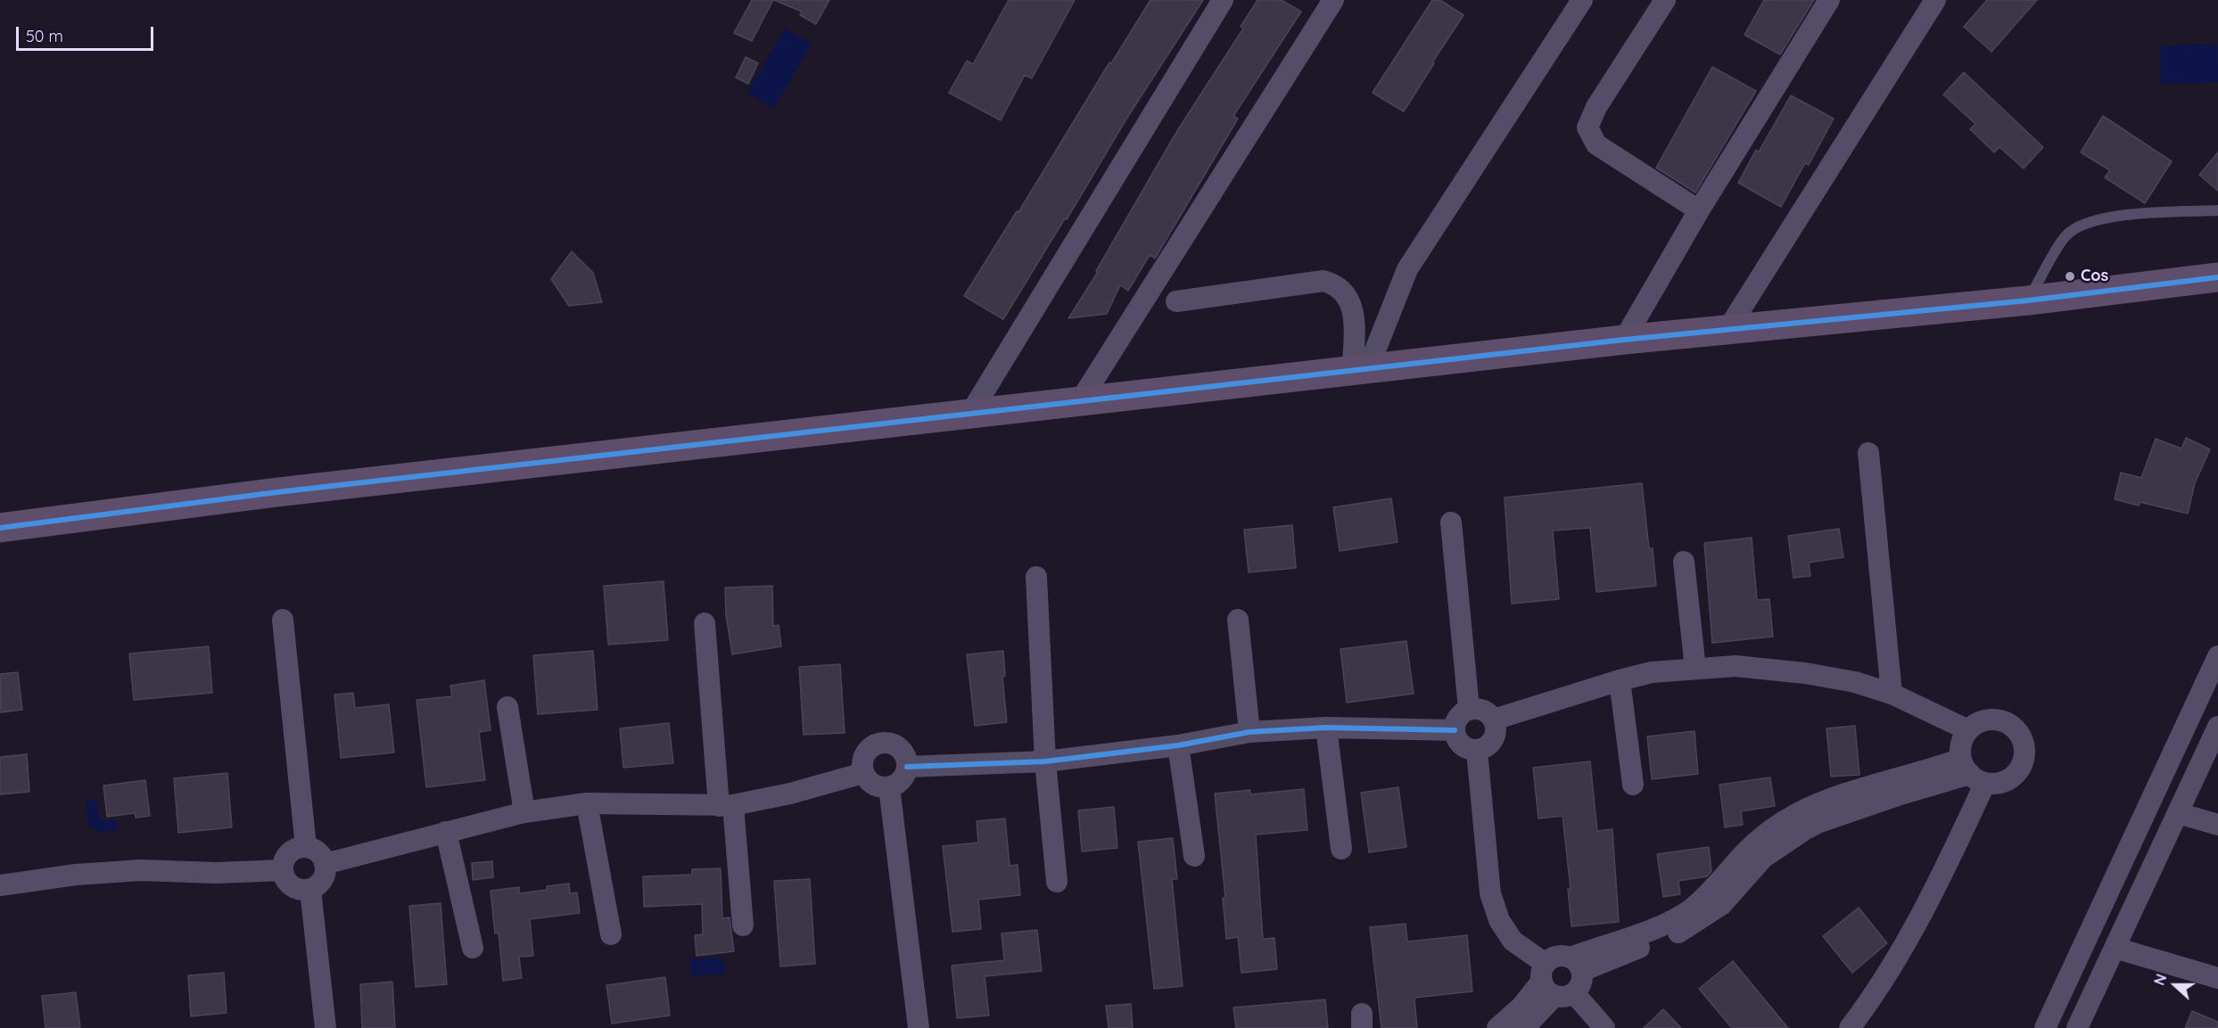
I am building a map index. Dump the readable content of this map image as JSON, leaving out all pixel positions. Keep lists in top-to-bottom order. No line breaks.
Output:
{"places":["Cos"],"scale_bar":"50 m","north":"left"}
